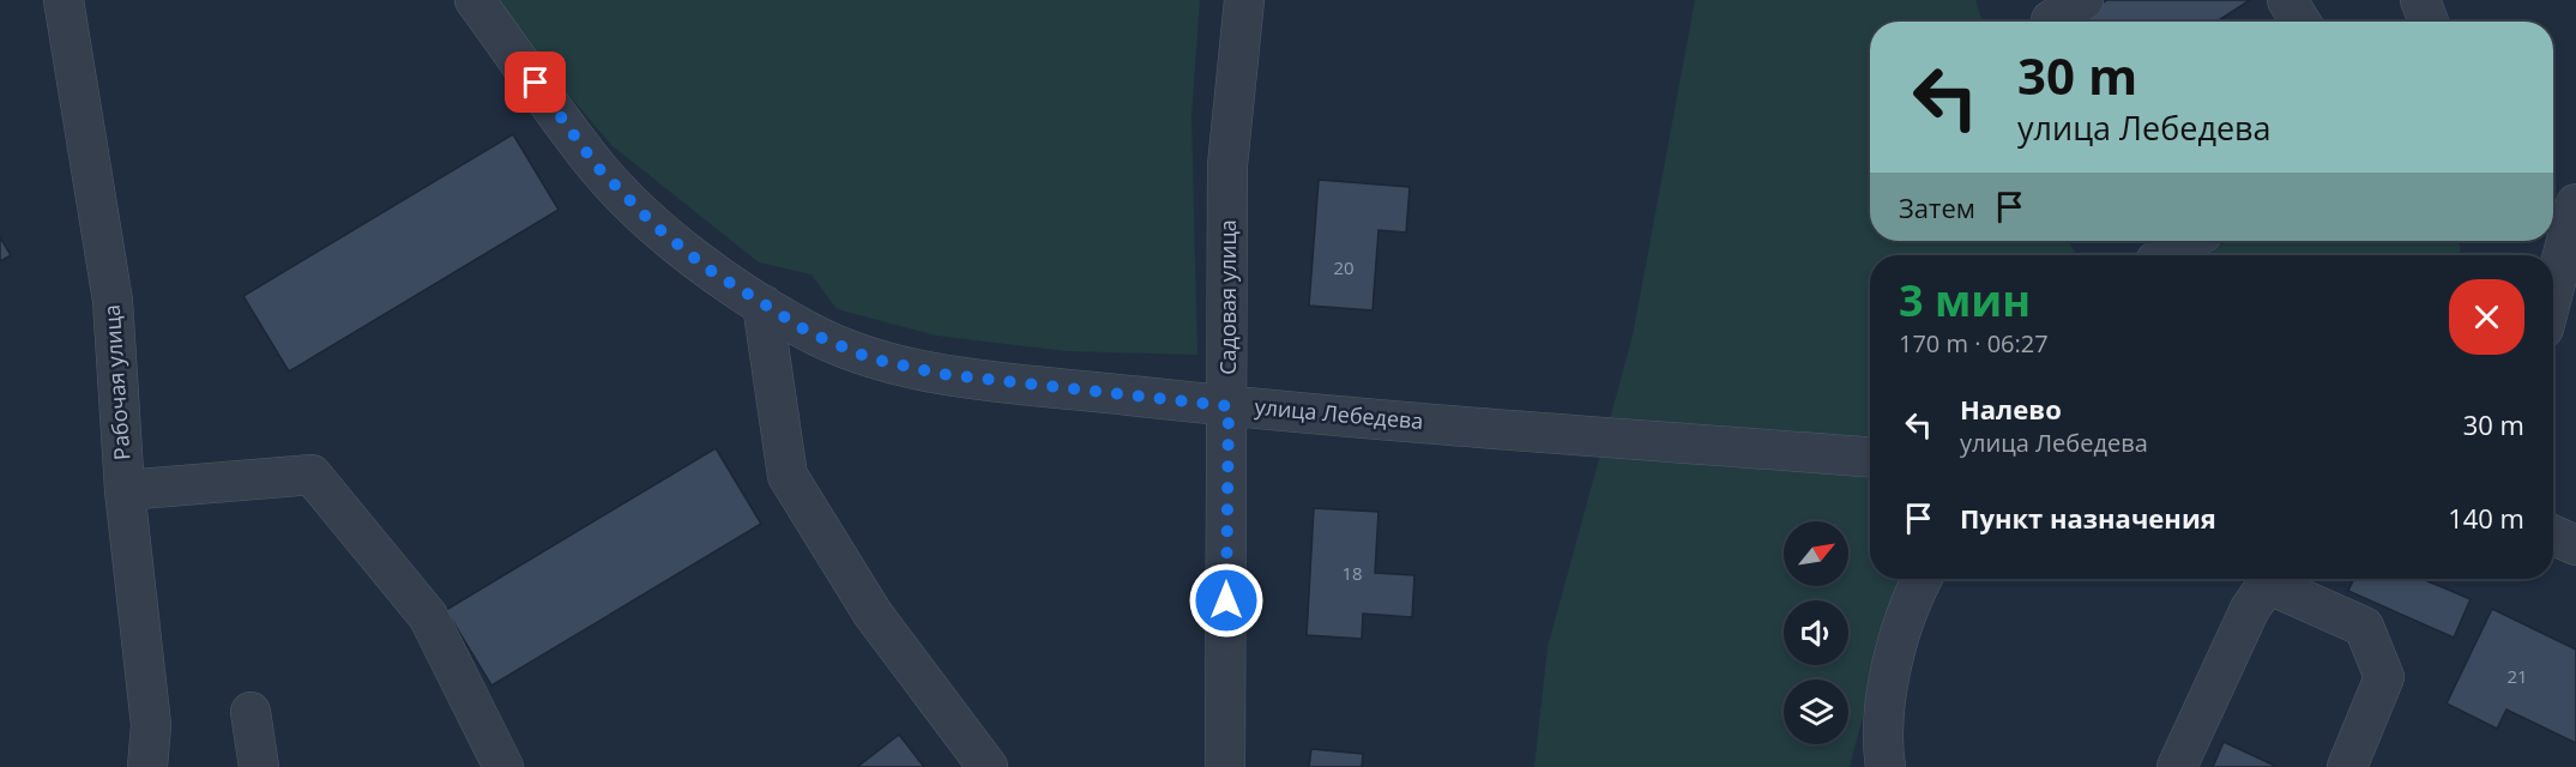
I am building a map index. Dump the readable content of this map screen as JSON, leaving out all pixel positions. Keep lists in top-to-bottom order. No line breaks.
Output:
{"streets":{"street":["Садовая улица","Рабочая улица","улица Лебедева"]},"crossings":[["Садовая улица","улица Лебедева"]],"house_numbers":["20","18","21"],"north":"top right","page":{"turn":["30 m","улица Лебедева"],"then":"Затем","heading":["3 мин","170 m · 06:27"],"list":[{"name":"Налево","note":"улица Лебедева","value":"30 m"},{"name":"Пункт назначения","value":"140 m"}]}}
